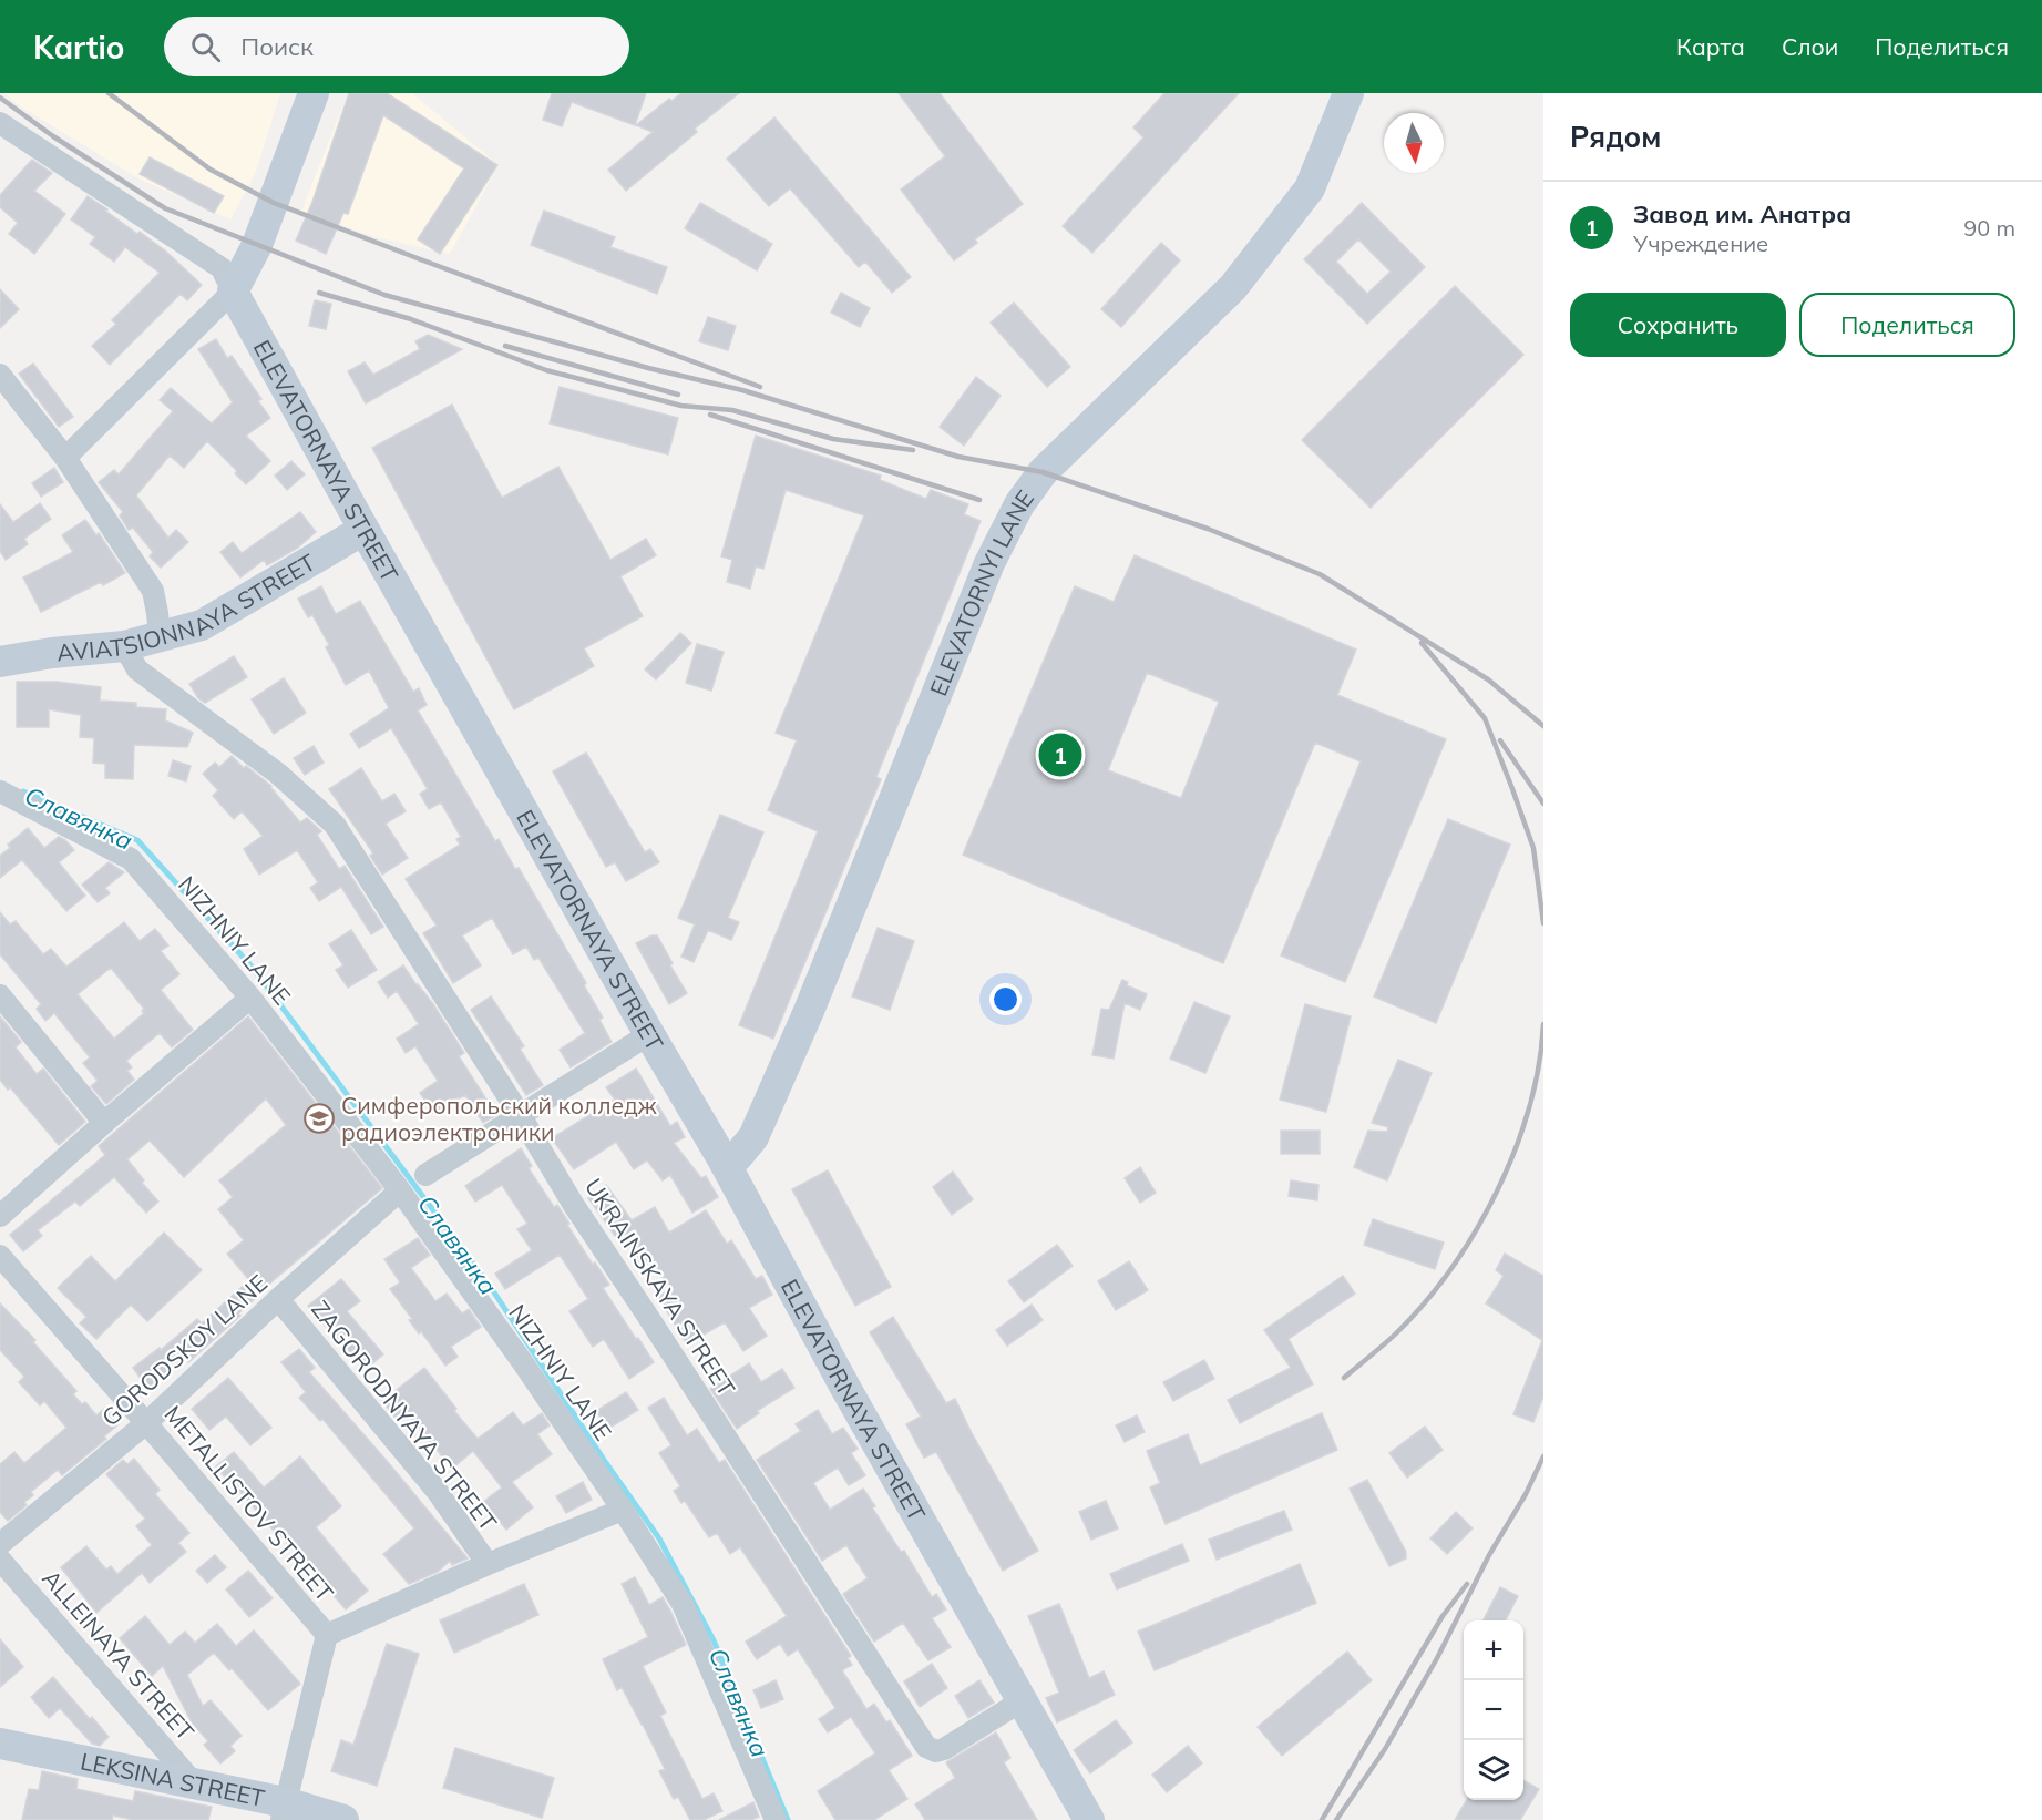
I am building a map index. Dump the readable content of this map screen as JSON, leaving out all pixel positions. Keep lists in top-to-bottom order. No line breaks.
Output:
{"streets":{"main road":["ELEVATORNAYA STREET","ELEVATORNYI LANE","AVIATSIONNAYA STREET","LEKSINA STREET"],"street":["NIZHNIY LANE","UKRAINSKAYA STREET","GORODSKOY LANE","ZAGORODNYAYA STREET","METALLISTOV STREET","ALLEINAYA STREET"]},"crossings":[["ELEVATORNAYA STREET","ELEVATORNYI LANE"],["ELEVATORNAYA STREET","AVIATSIONNAYA STREET"],["ELEVATORNAYA STREET","UKRAINSKAYA STREET"],["AVIATSIONNAYA STREET","UKRAINSKAYA STREET"],["NIZHNIY LANE","GORODSKOY LANE"],["GORODSKOY LANE","ZAGORODNYAYA STREET"],["GORODSKOY LANE","METALLISTOV STREET"],["ALLEINAYA STREET","LEKSINA STREET"]],"water":["Славянка"],"places":{"school or university":["Симферопольский колледж радиоэлектроники"]},"north":"bottom","page":{"header":"Kartio","search":"Поиск","nav":["Карта","Слои","Поделиться"],"heading":"Рядом","list":[{"mark":"1","name":"Завод им. Анатра","note":"Учреждение","value":"90 m"}],"buttons":["Сохранить","Поделиться"],"pins":"1","map_buttons":["+","−"]}}
